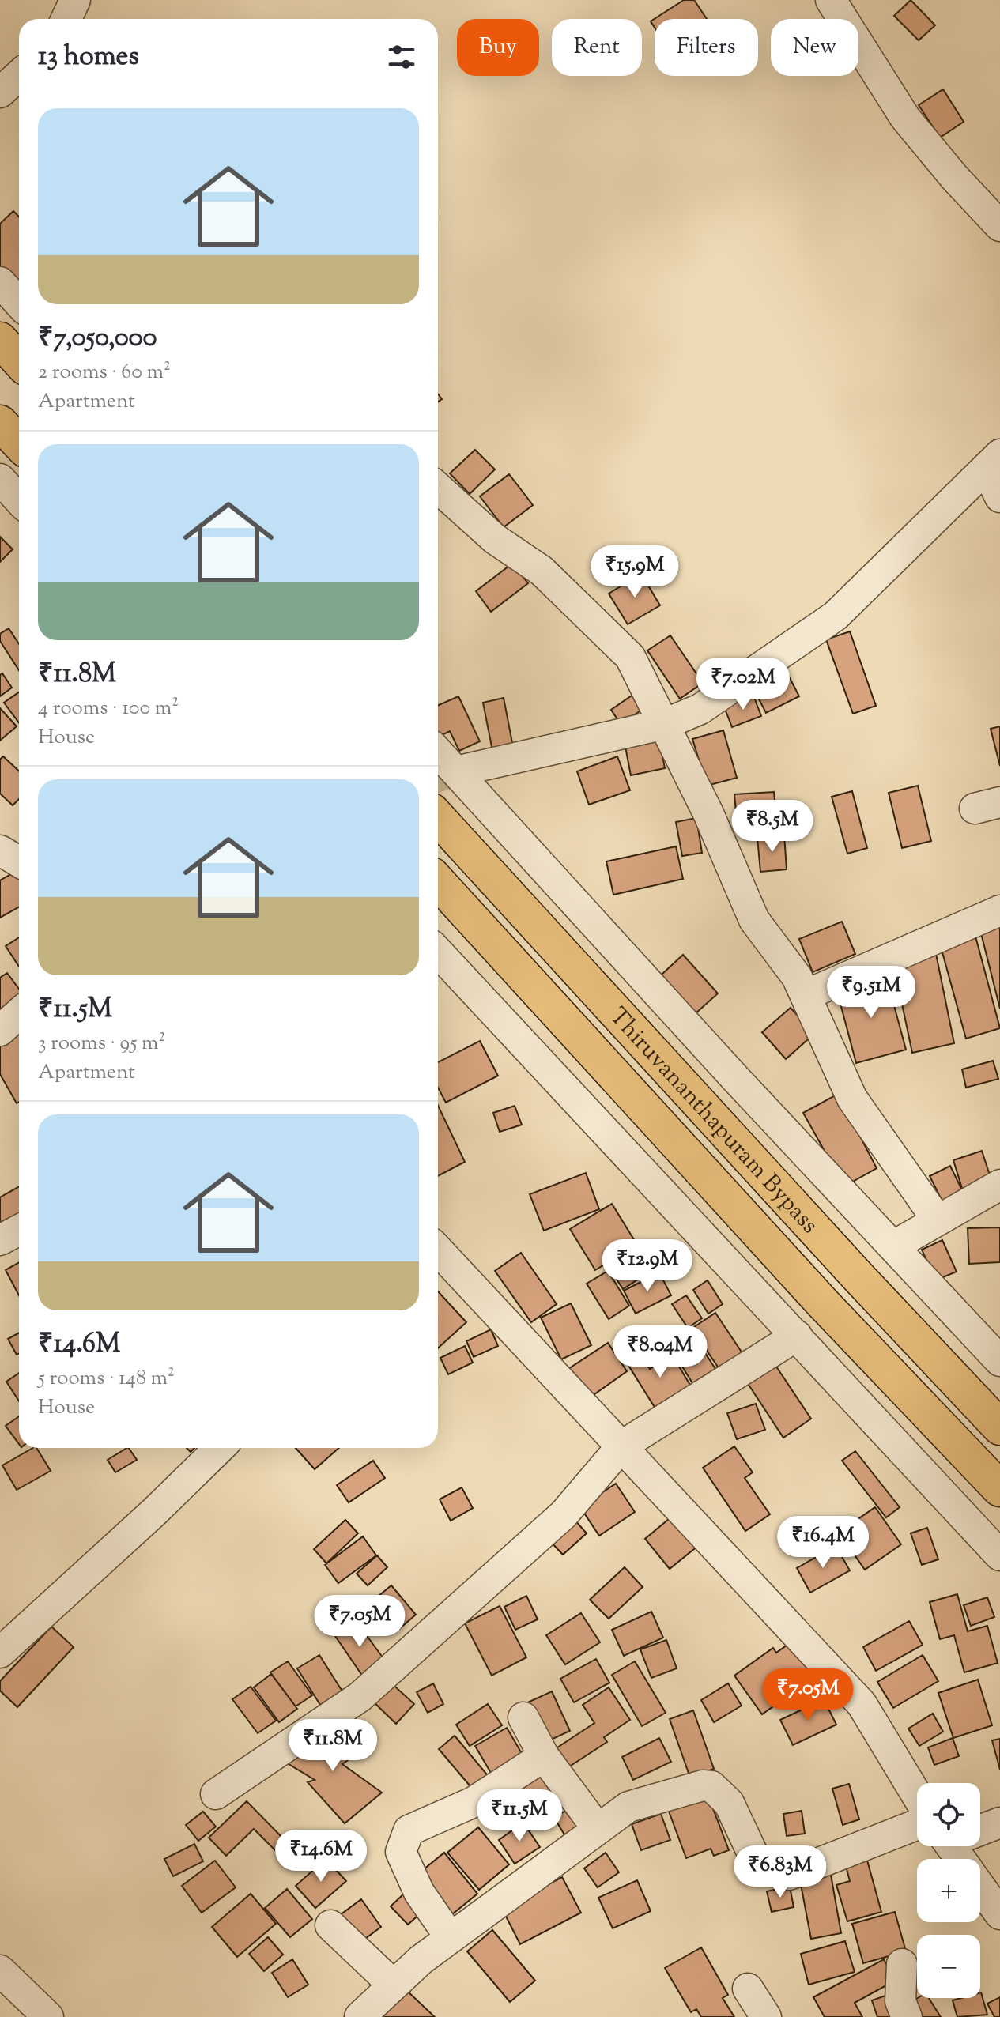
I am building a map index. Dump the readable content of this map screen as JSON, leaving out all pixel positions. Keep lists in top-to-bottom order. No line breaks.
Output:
{"streets":{"highway":["Thiruvananthapuram Bypass"]},"page":{"chip":["Buy","Rent","Filters","New"],"heading":"13 homes","list":[{"name":"₹7,050,000","note":"2 rooms · 60 m² · Apartment"},{"name":"₹11.8M","note":"4 rooms · 100 m² · House"},{"name":"₹11.5M","note":"3 rooms · 95 m² · Apartment"},{"name":"₹14.6M","note":"5 rooms · 148 m² · House"}],"price":["₹15.9M","₹7.02M","₹8.5M","₹9.51M","₹12.9M","₹8.04M","₹16.4M","₹7.05M","₹7.05M","₹11.8M","₹11.5M","₹14.6M","₹6.83M"],"map_buttons":["+","−"]}}
